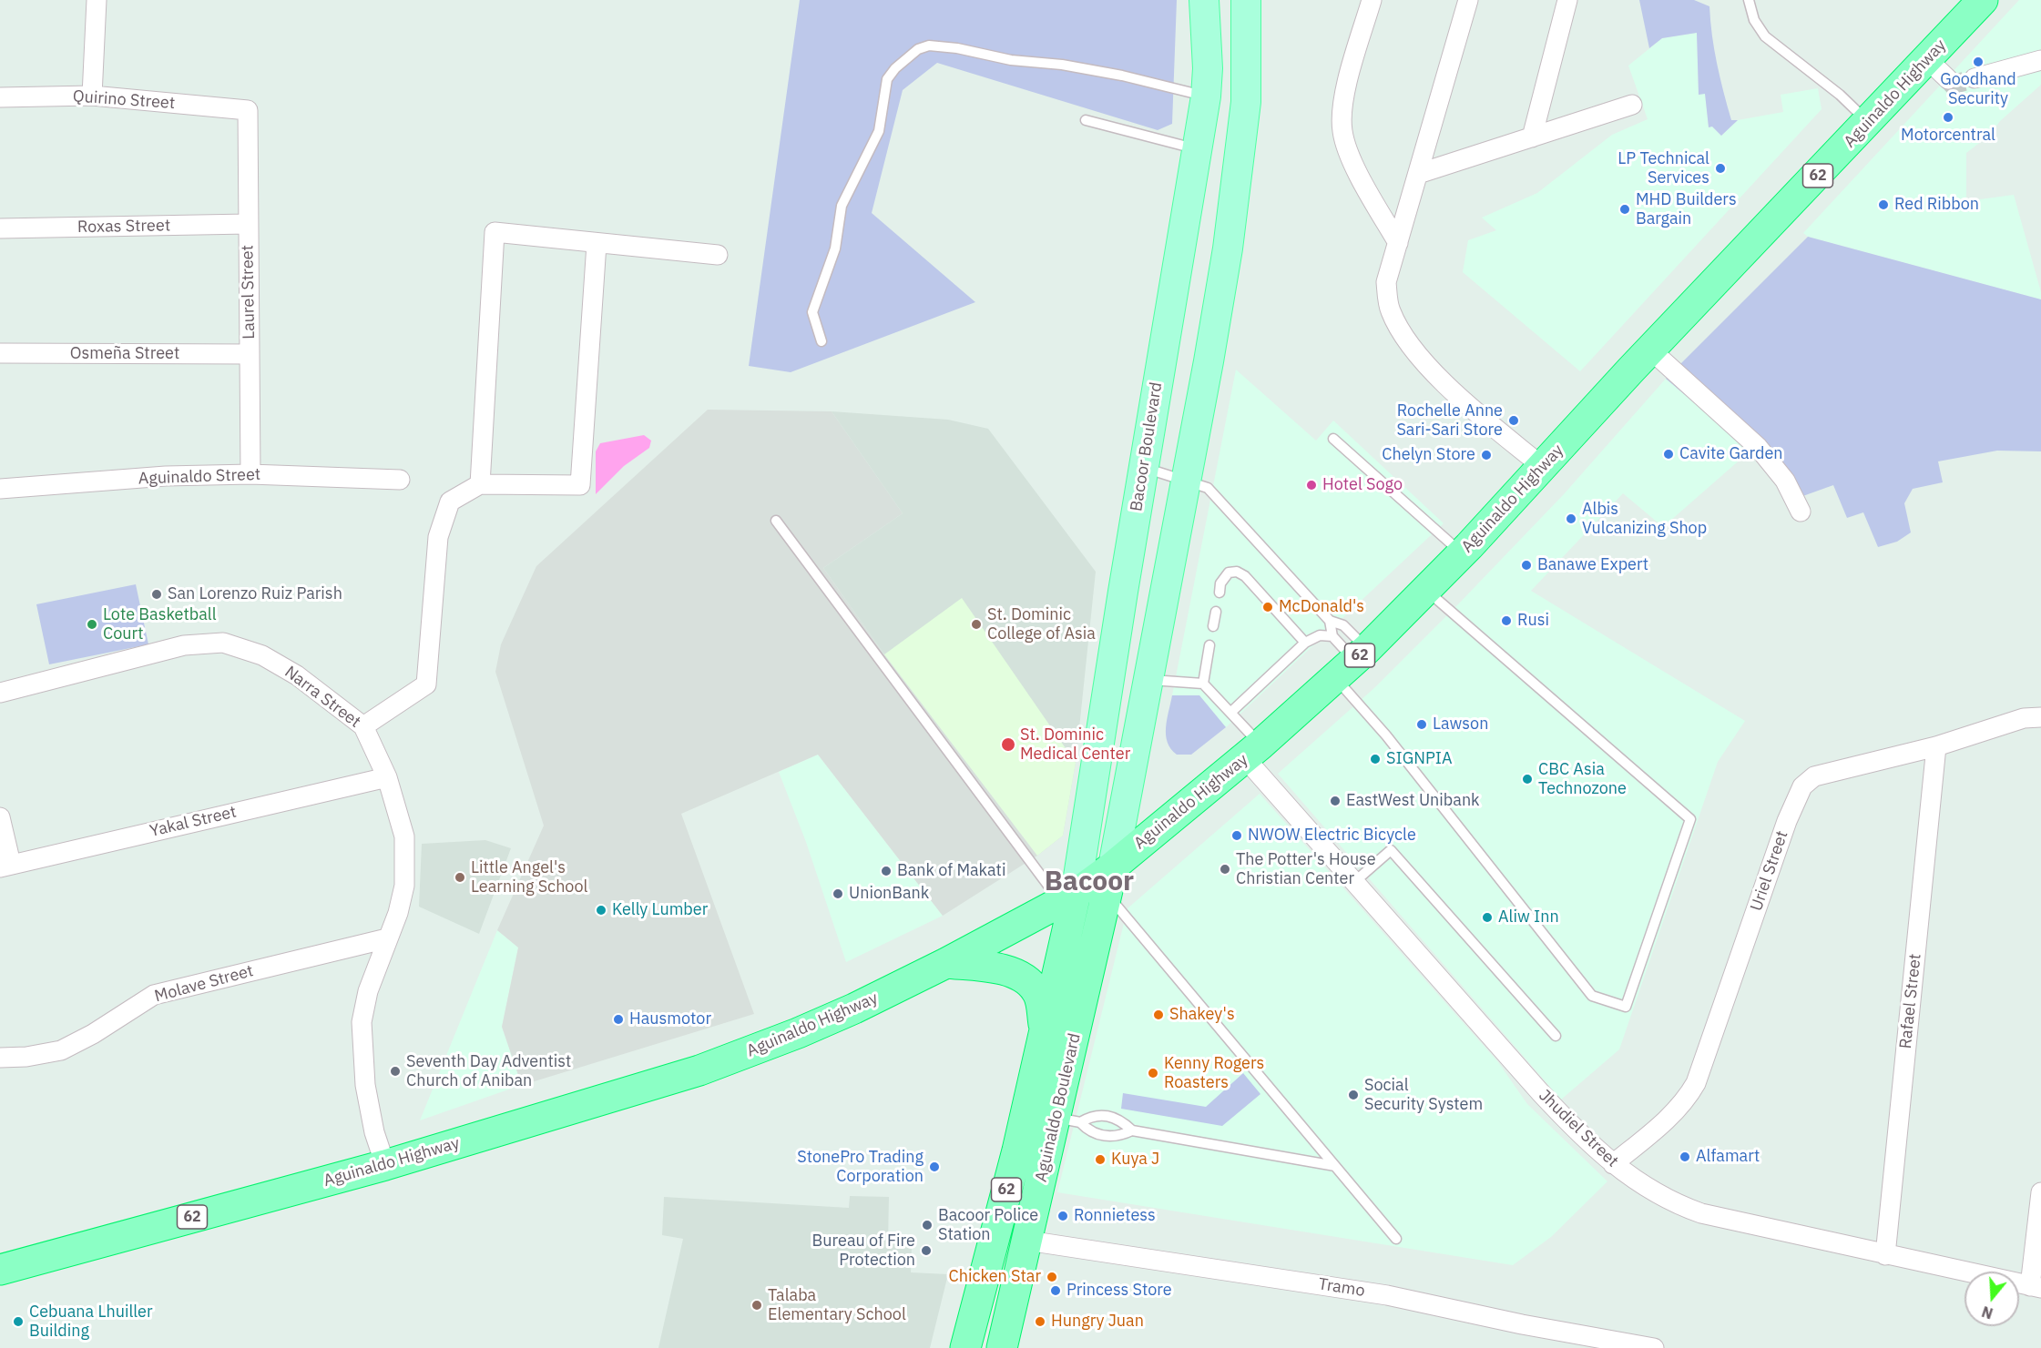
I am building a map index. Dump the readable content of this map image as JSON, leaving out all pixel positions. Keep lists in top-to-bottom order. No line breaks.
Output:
{"streets":{"highway":["Aguinaldo Highway","62","Aguinaldo Boulevard"],"main road":["Bacoor Boulevard"],"street":["Quirino Street","Roxas Street","Laurel Street","Osmeña Street","Aguinaldo Street","Narra Street","Yakal Street","Uriel Street","Molave Street","Rafael Street","Jhudiel Street","Tramo"]},"crossings":[["Aguinaldo Highway","Bacoor Boulevard"],["Aguinaldo Highway","Narra Street"],["Aguinaldo Highway","Aguinaldo Boulevard"],["Aguinaldo Highway","Jhudiel Street"],["Quirino Street","Laurel Street"],["Roxas Street","Laurel Street"],["Laurel Street","Osmeña Street"],["Laurel Street","Aguinaldo Street"],["Bacoor Boulevard","Aguinaldo Boulevard"],["Narra Street","Yakal Street"],["Narra Street","Molave Street"],["Uriel Street","Rafael Street"],["Uriel Street","Jhudiel Street"],["Rafael Street","Jhudiel Street"],["Aguinaldo Boulevard","Tramo"]],"districts":["Bacoor"],"places":["Goodhand Security","Motorcentral","LP Technical Services","Red Ribbon","MHD Builders Bargain","Rochelle Anne Sari-Sari Store","Cavite Garden","Chelyn Store","Hotel Sogo","Albis Vulcanizing Shop","Banawe Expert","San Lorenzo Ruiz Parish","McDonald's","Rusi","Lote Basketball Court","St. Dominic College of Asia","Lawson","St. Dominic Medical Center","SIGNPIA","CBC Asia Technozone","EastWest Unibank","NWOW Electric Bicycle","The Potter's House Christian Center","Bank of Makati","Little Angel's Learning School","UnionBank","Kelly Lumber","Aliw Inn","Shakey's","Hausmotor","Seventh Day Adventist Church of Aniban","Kenny Rogers Roasters","Social Security System","Alfamart","Kuya J","StonePro Trading Corporation","Ronnietess","Bacoor Police Station","Bureau of Fire Protection","Chicken Star","Princess Store","Talaba Elementary School","Cebuana Lhuiller Building","Hungry Juan"],"north":"bottom"}
